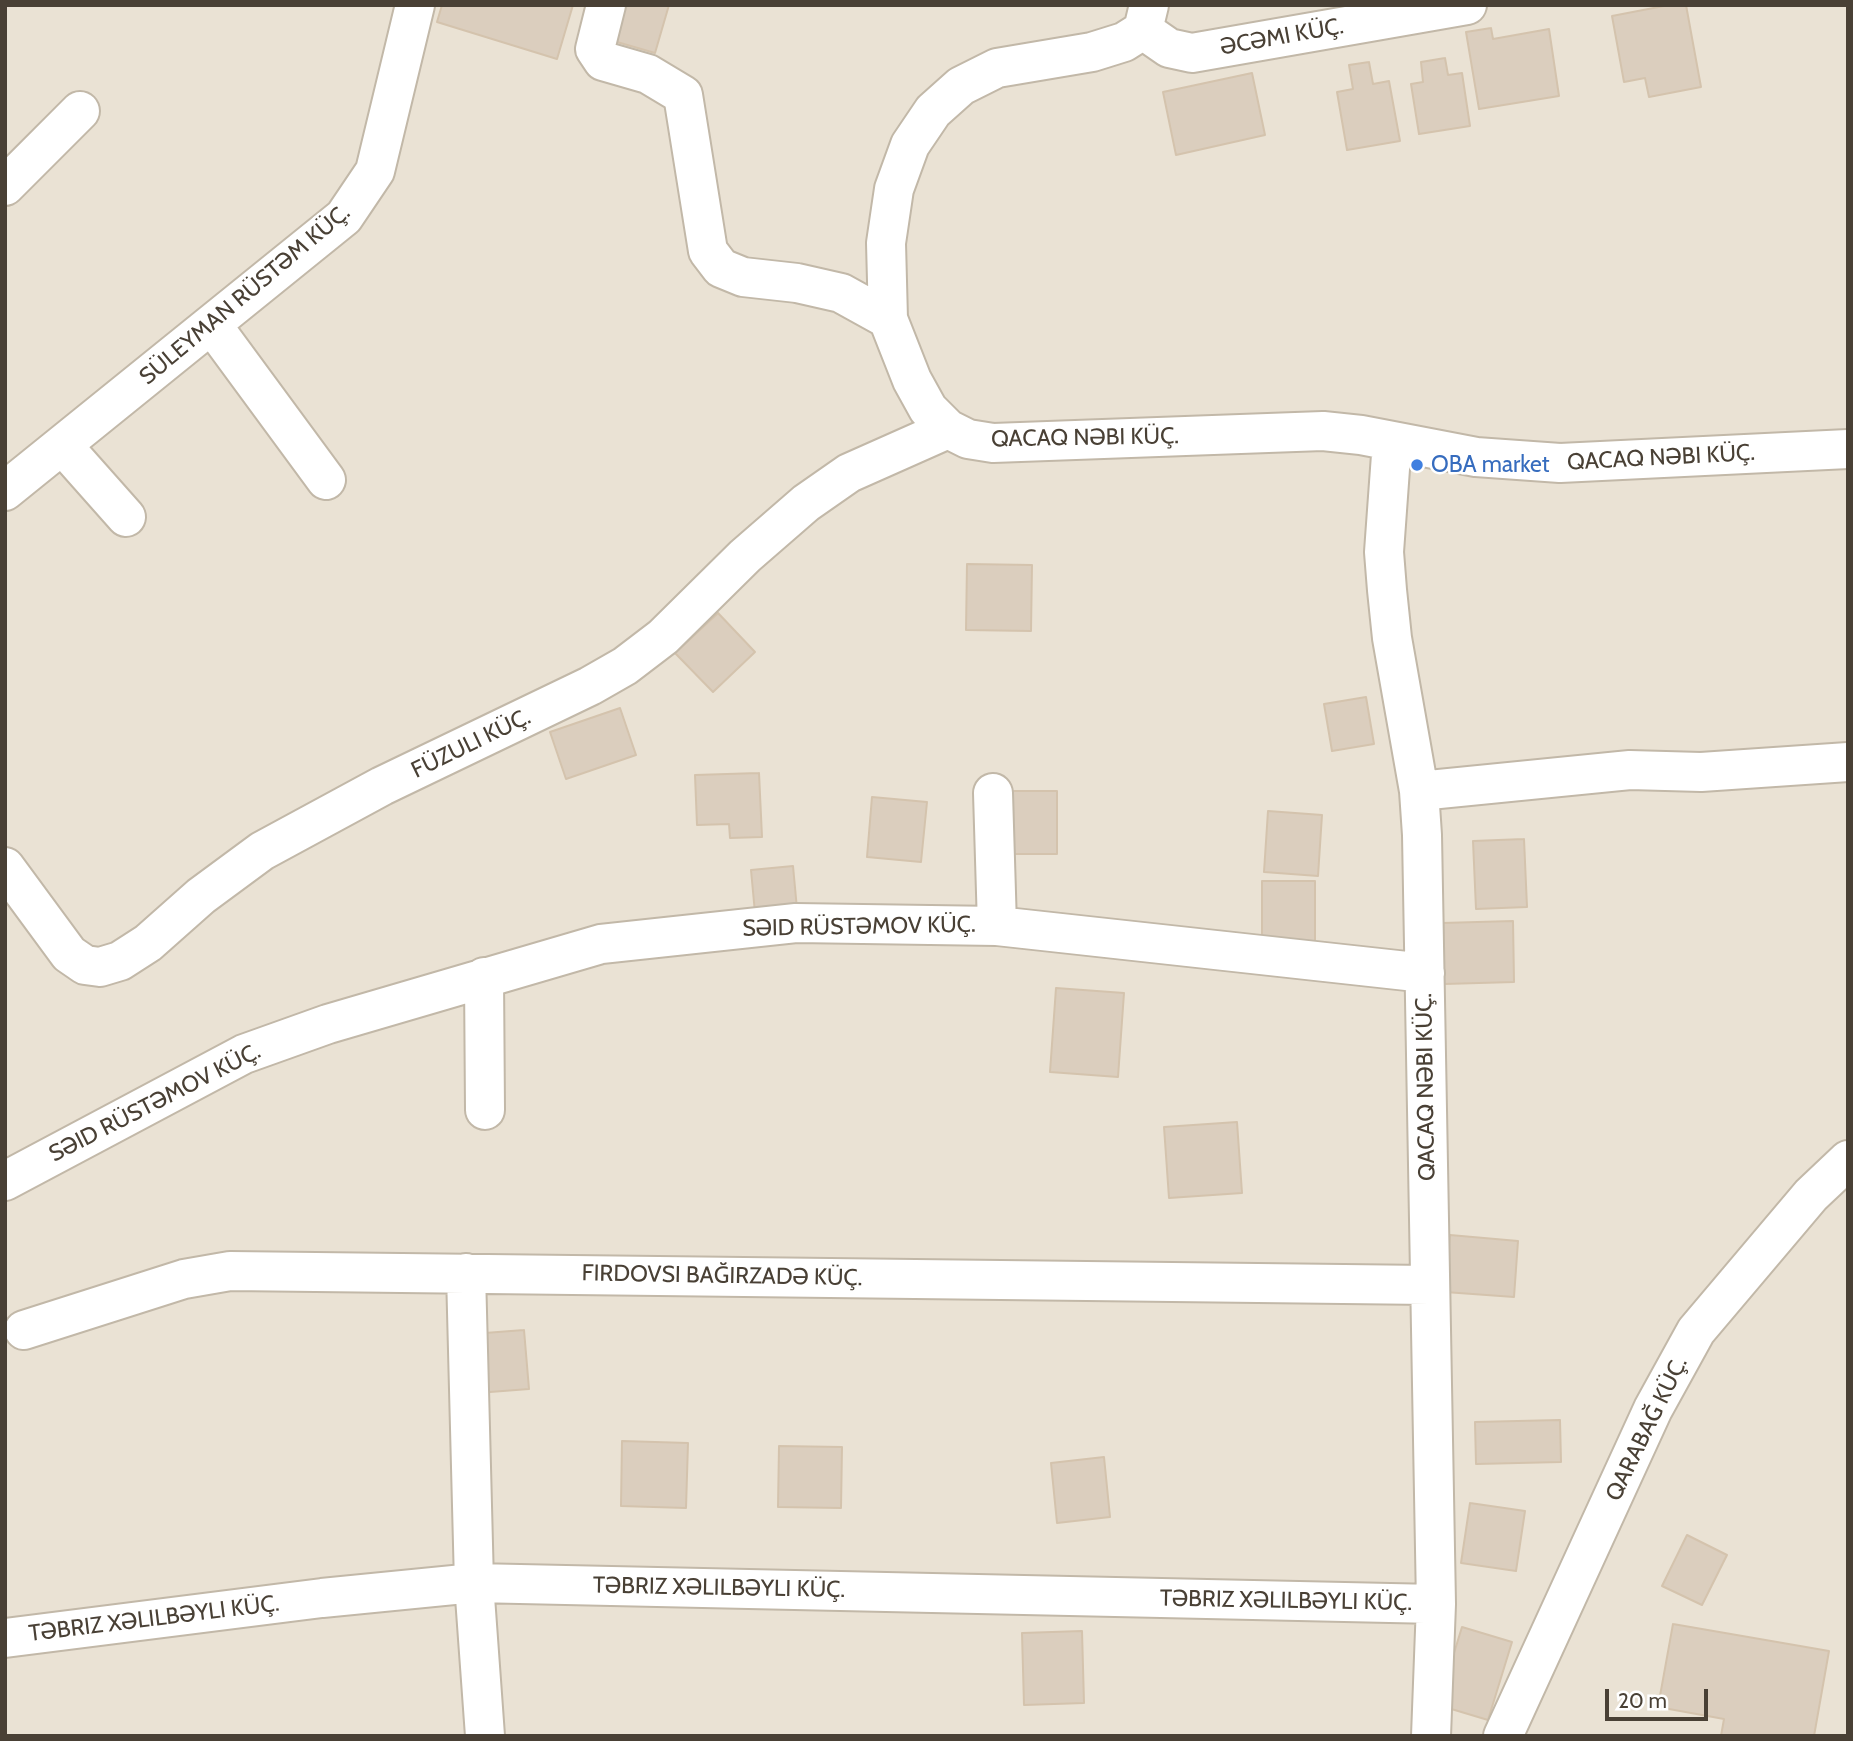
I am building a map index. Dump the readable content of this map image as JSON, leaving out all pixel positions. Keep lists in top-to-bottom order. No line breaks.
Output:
{"streets":{"street":["ƏCƏMI KÜÇ.","SÜLEYMAN RÜSTƏM KÜÇ.","QACAQ NƏBI KÜÇ.","FÜZULI KÜÇ.","SƏID RÜSTƏMOV KÜÇ.","QARABAĞ KÜÇ.","TƏBRIZ XƏLILBƏYLI KÜÇ."]},"crossings":[["QACAQ NƏBI KÜÇ.","FÜZULI KÜÇ."],["QACAQ NƏBI KÜÇ.","SƏID RÜSTƏMOV KÜÇ."],["QACAQ NƏBI KÜÇ.","TƏBRIZ XƏLILBƏYLI KÜÇ."]],"places":["OBA market"],"scale_bar":"20 m"}
